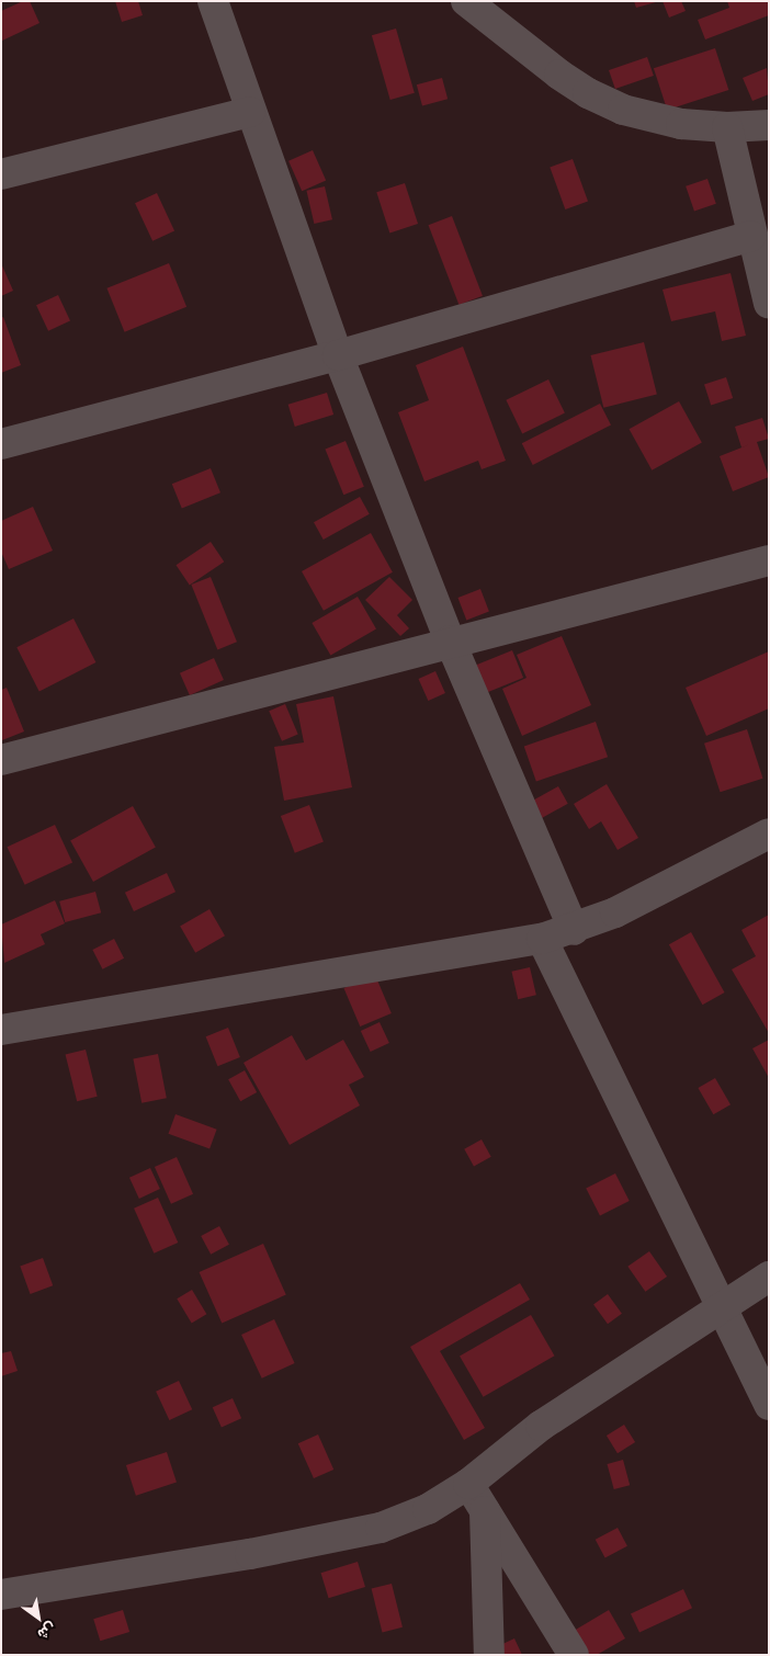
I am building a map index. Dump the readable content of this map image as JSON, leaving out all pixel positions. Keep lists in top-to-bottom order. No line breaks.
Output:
{"north":"bottom right"}
